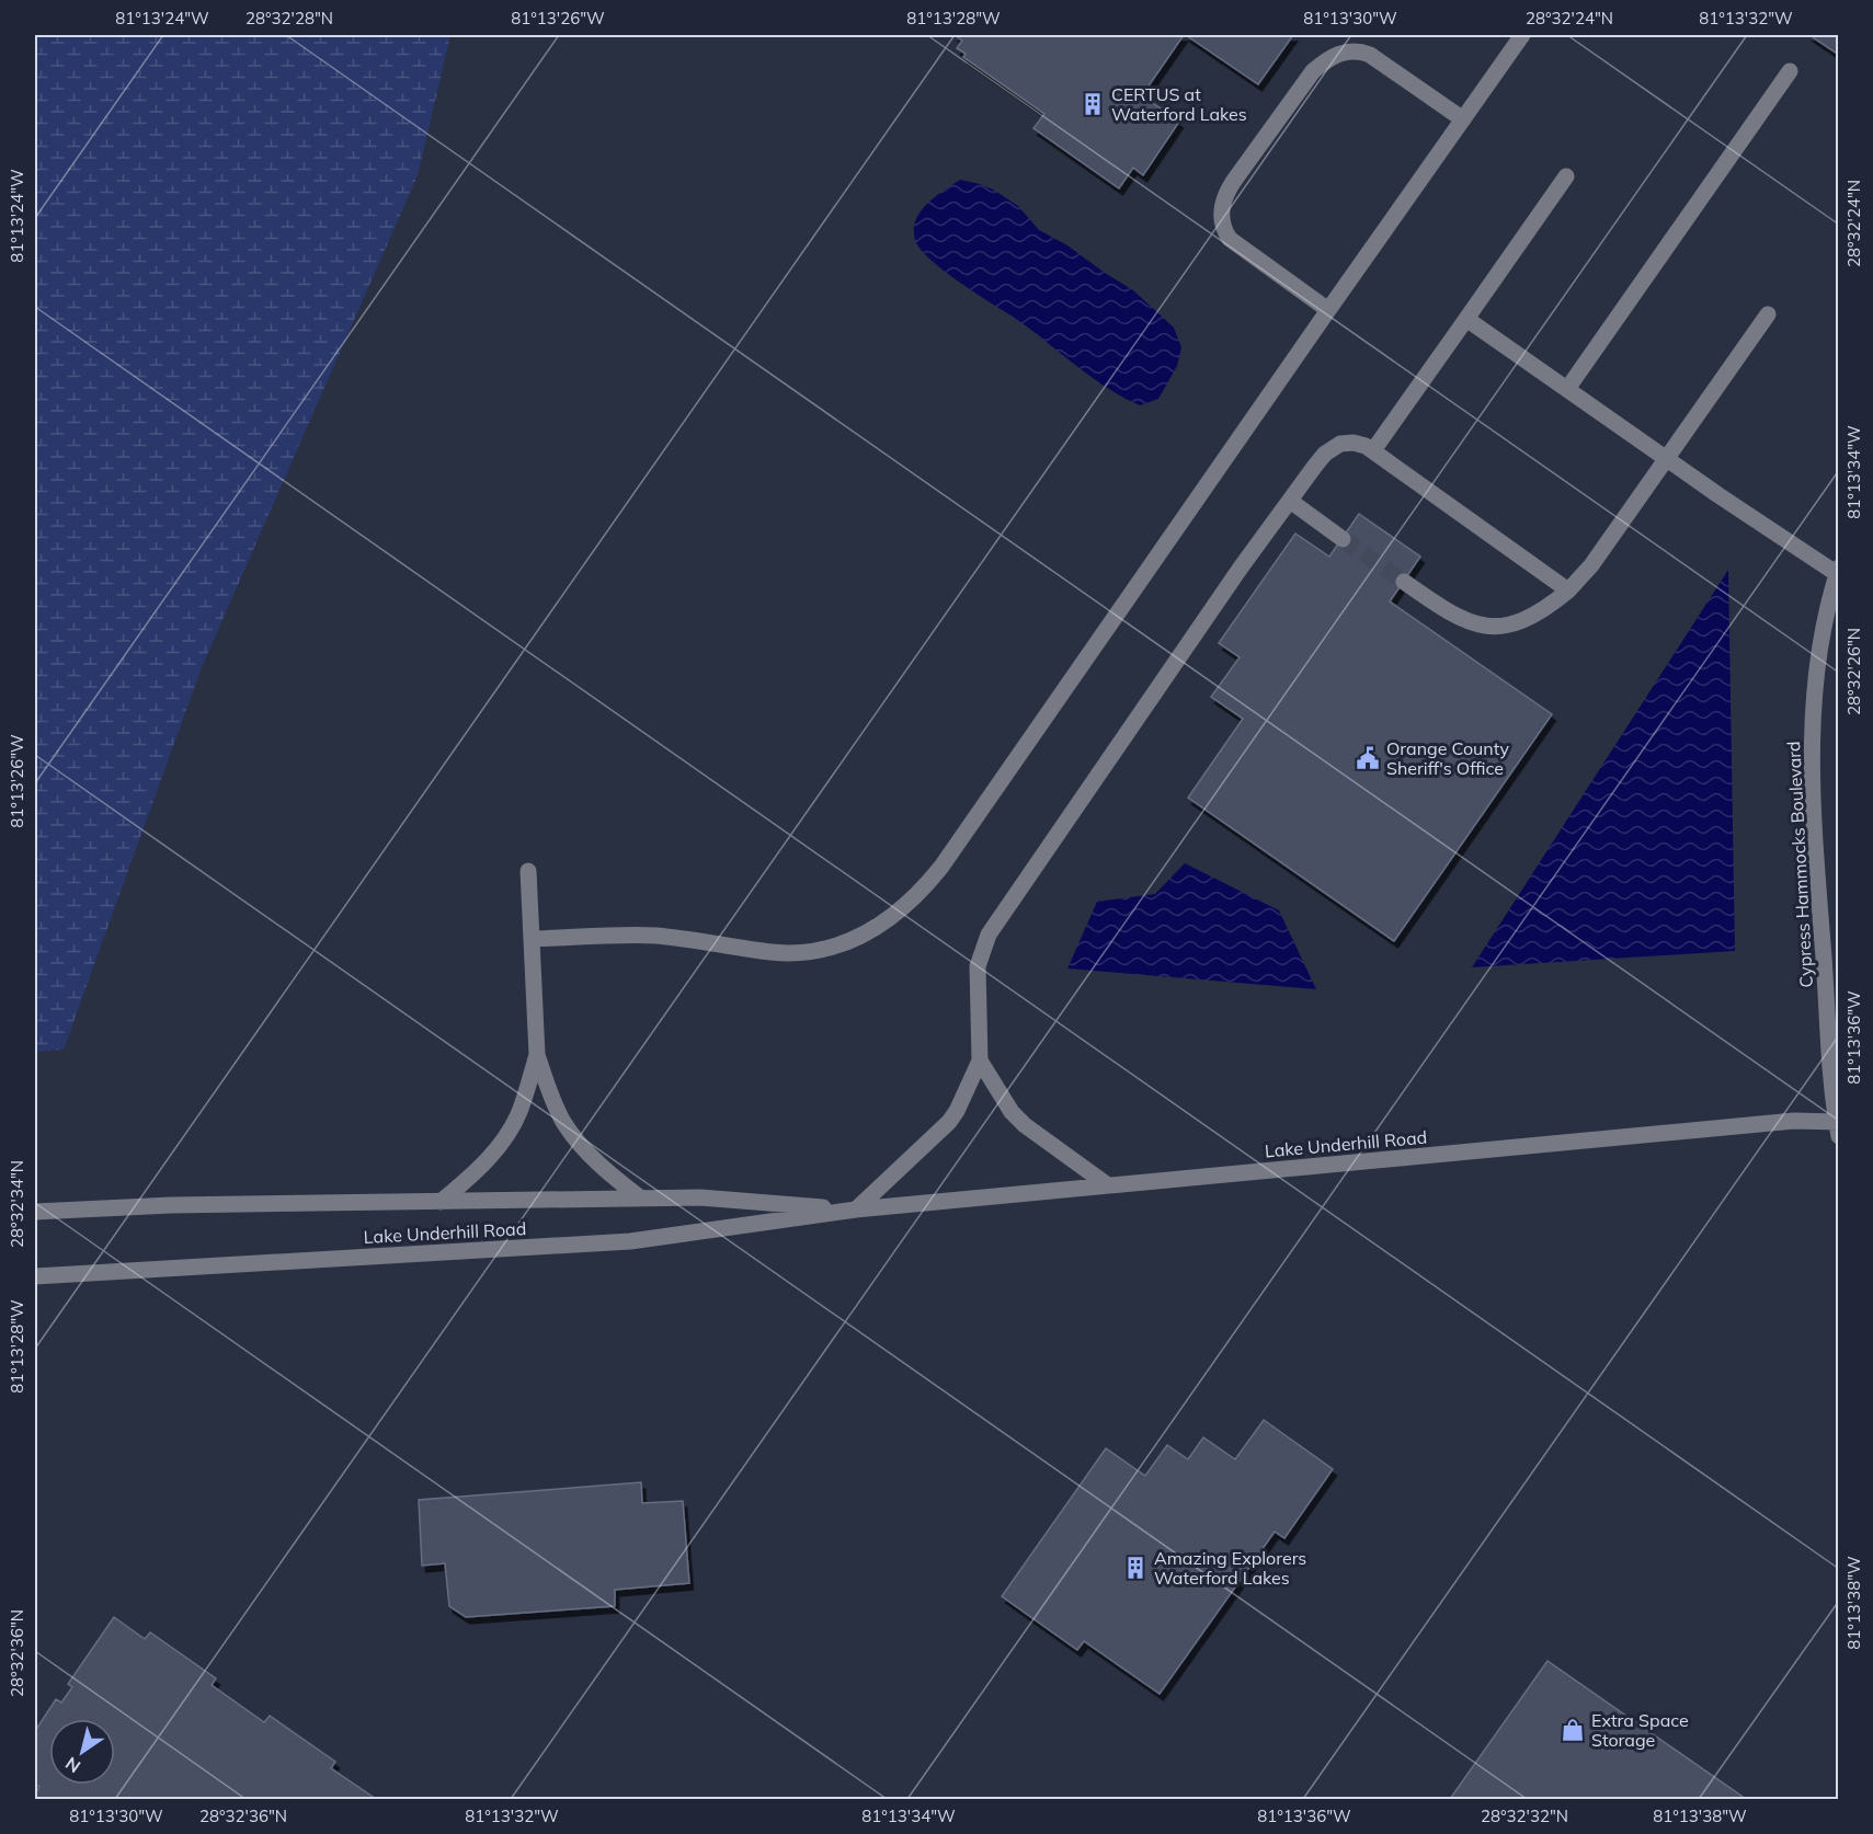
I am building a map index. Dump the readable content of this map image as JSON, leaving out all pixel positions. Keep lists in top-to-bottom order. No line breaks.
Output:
{"streets":{"street":["Cypress Hammocks Boulevard","Lake Underhill Road"]},"crossings":[["Cypress Hammocks Boulevard","Lake Underhill Road"]],"places":{"building":["CERTUS at Waterford Lakes","Amazing Explorers Waterford Lakes"],"public building":["Orange County Sheriff's Office"],"shop":["Extra Space Storage"]},"north":"bottom left","coordinates":["81°13'24\"W","28°32'28\"N","81°13'26\"W","81°13'28\"W","81°13'30\"W","28°32'24\"N","81°13'32\"W","81°13'34\"W","28°32'26\"N","81°13'36\"W","28°32'34\"N","81°13'38\"W","28°32'36\"N","28°32'32\"N"]}
